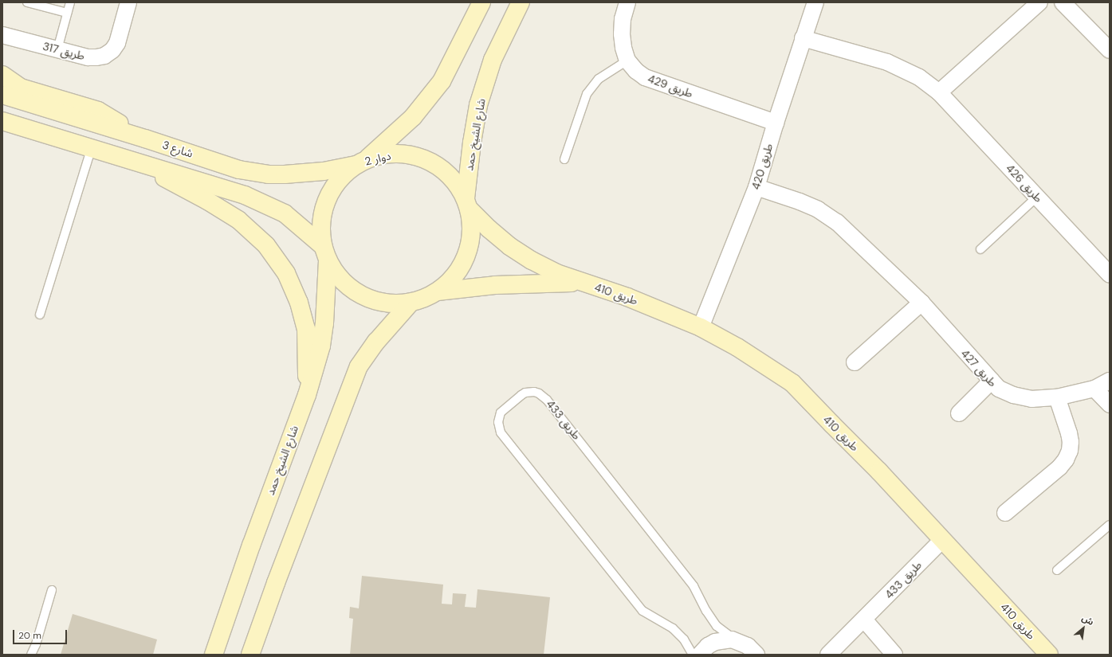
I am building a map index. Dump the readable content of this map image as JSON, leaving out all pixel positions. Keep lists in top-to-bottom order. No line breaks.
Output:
{"streets":{"main road":["شارع الشيخ حمد","شارع 3","دوار 2","طريق 410"],"street":["طريق 317","طريق 429","طريق 420","طريق 426","طريق 427","طريق 433"]},"crossings":[["طريق 429","طريق 420"],["شارع الشيخ حمد","دوار 2"],["شارع الشيخ حمد","طريق 410"],["شارع 3","دوار 2"],["دوار 2","طريق 410"],["طريق 420","طريق 426"],["طريق 420","طريق 410"],["طريق 420","طريق 427"],["طريق 410","طريق 433"]],"scale_bar":"20 m","north":"top right"}
